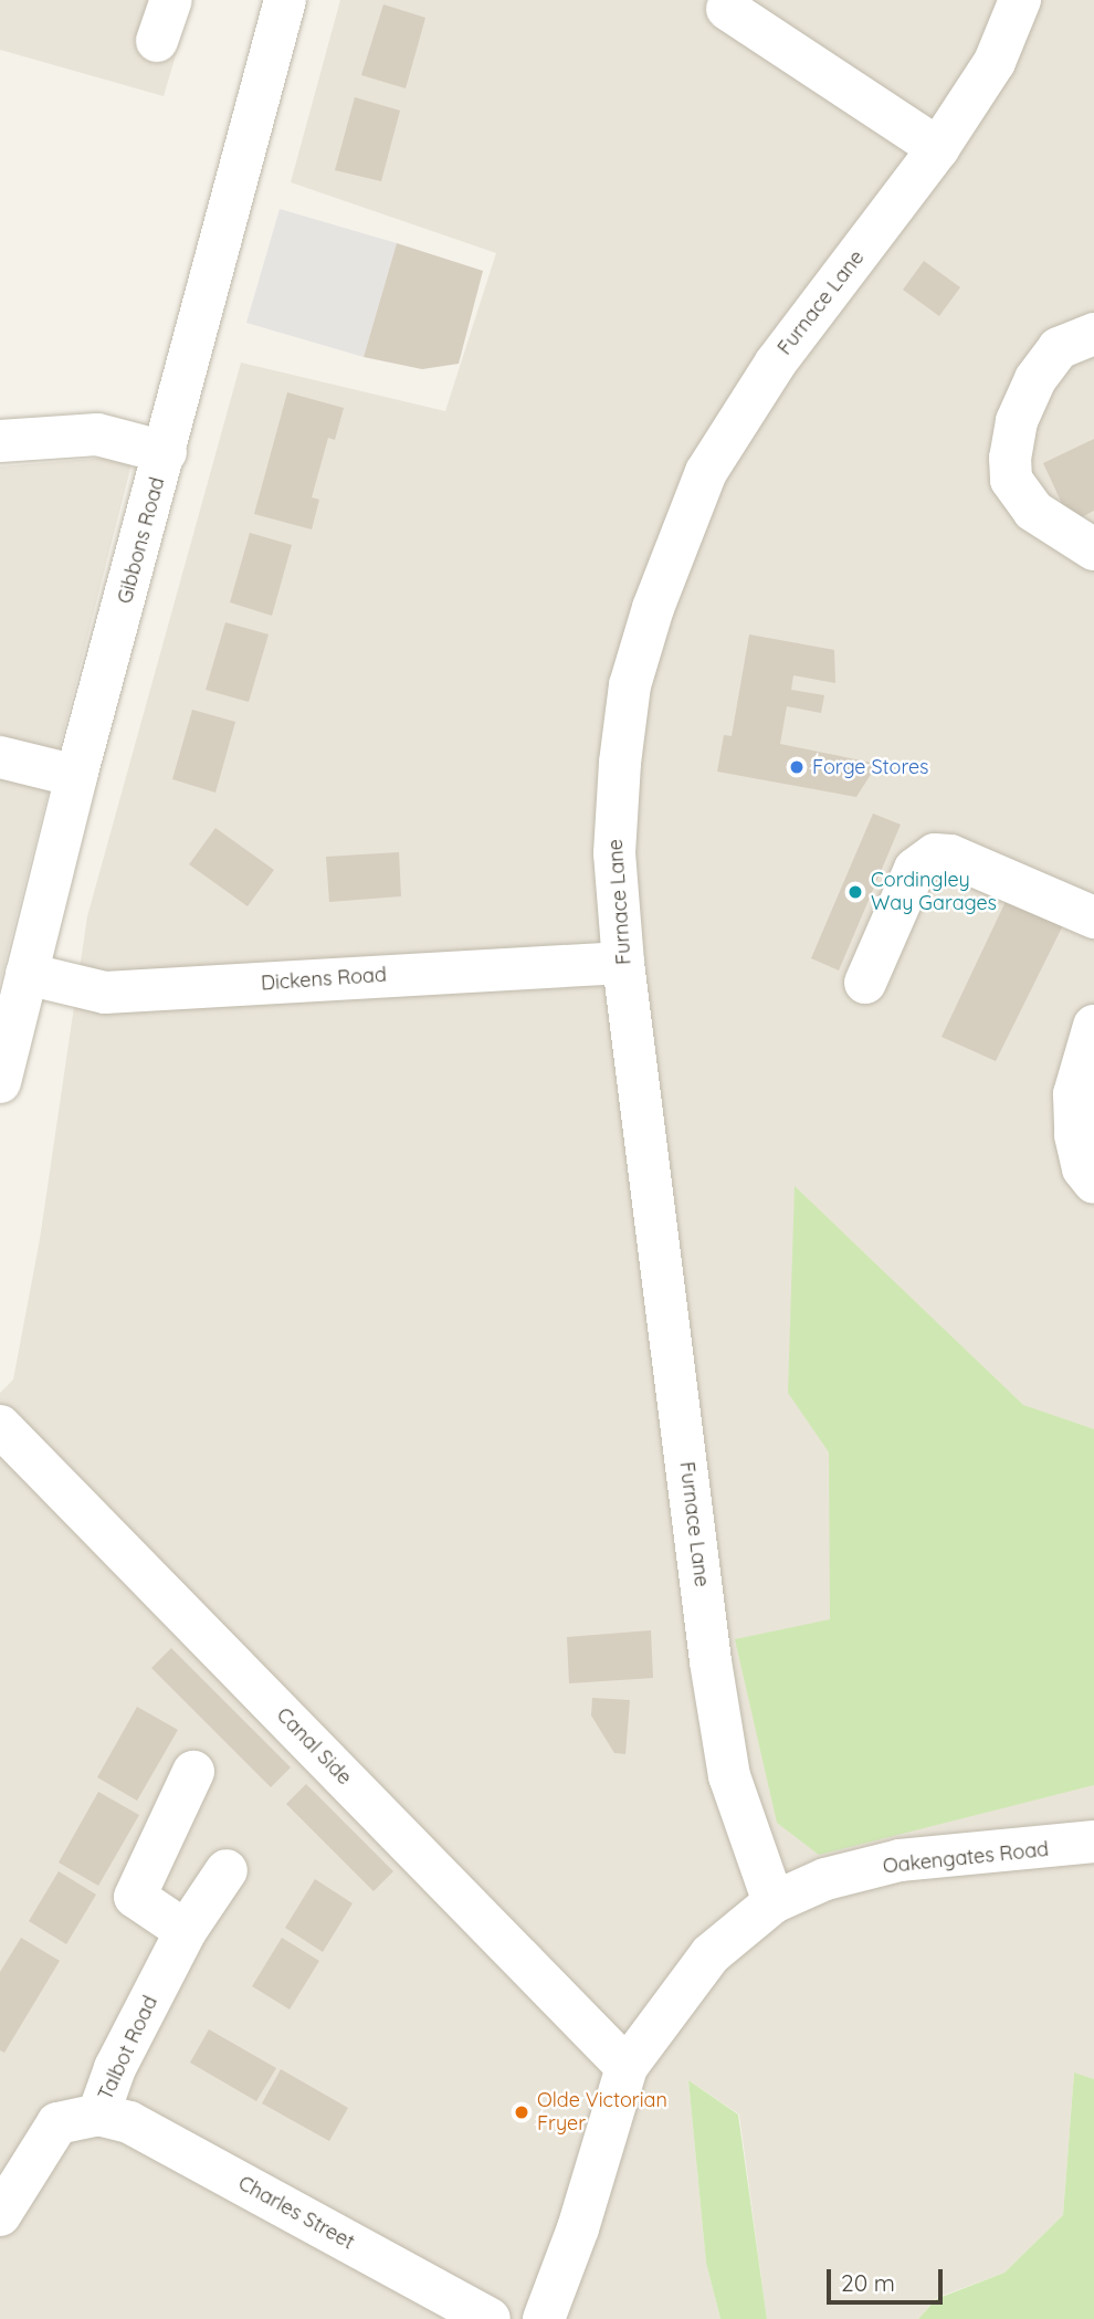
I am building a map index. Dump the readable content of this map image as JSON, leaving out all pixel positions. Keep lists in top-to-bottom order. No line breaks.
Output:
{"streets":{"street":["Furnace Lane","Gibbons Road","Dickens Road","Canal Side","Oakengates Road","Talbot Road","Charles Street"]},"crossings":[["Furnace Lane","Dickens Road"],["Furnace Lane","Oakengates Road"],["Gibbons Road","Dickens Road"],["Canal Side","Oakengates Road"],["Talbot Road","Charles Street"]],"places":["Forge Stores","Cordingley Way Garages","Olde Victorian Fryer"],"scale_bar":"20 m"}
